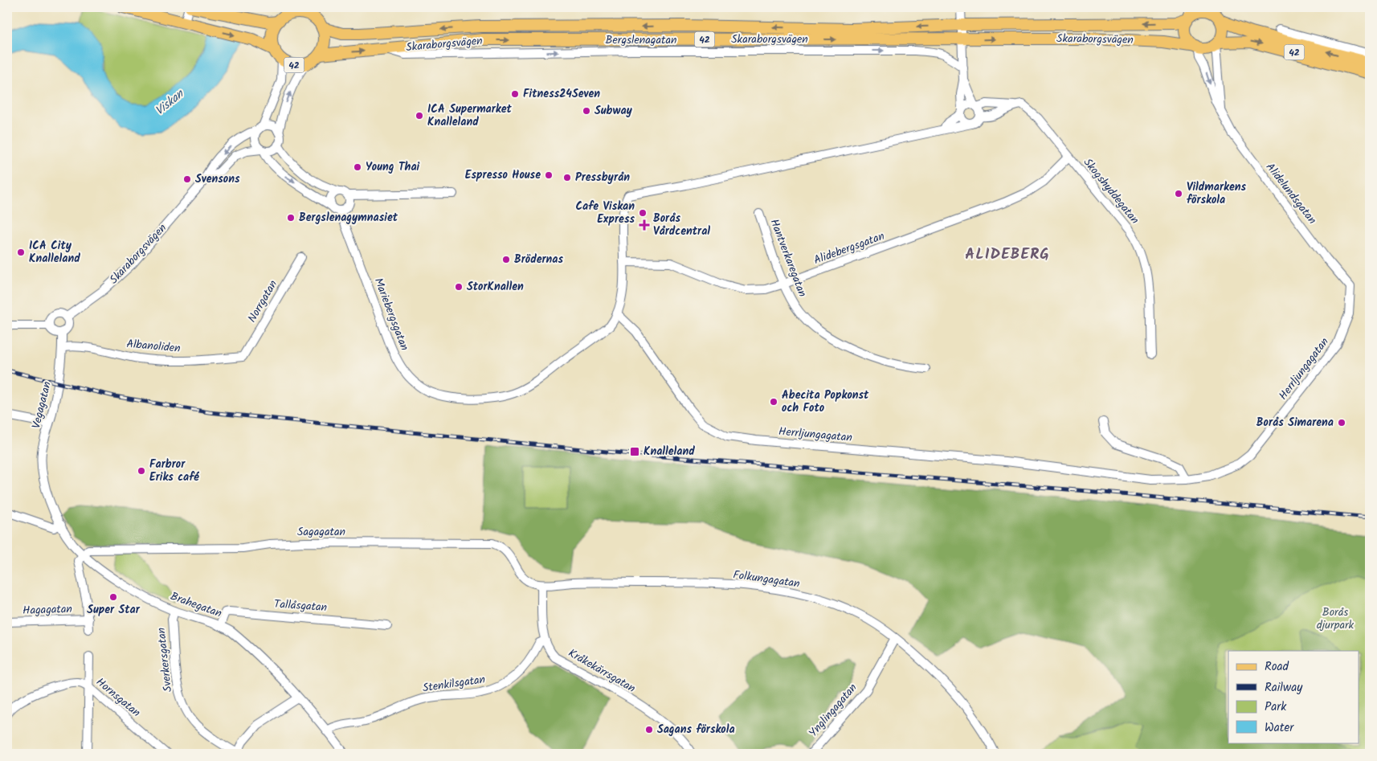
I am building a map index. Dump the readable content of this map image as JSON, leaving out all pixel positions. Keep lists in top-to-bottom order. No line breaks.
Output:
{"streets":{"main road":["42","Skaraborgsvägen"],"street":["Bergslenagatan","Skogshyddegatan","Alidelundsgatan","Alidebergsgatan","Hantverkaregatan","Norrgatan","Mariebergsgatan","Albanoliden","Herrljungagatan","Vegagatan","Sagagatan","Folkungagatan","Brahegatan","Tallåsgatan","Hagagatan","Sverkersgatan","Kråkekärrsgatan","Stenkilsgatan","Hornsgatan","Ynglingagatan"]},"crossings":[["42","Skaraborgsvägen"],["42","Alidelundsgatan"],["Skaraborgsvägen","Bergslenagatan"],["Skaraborgsvägen","Alidelundsgatan"],["Skaraborgsvägen","Vegagatan"],["Skogshyddegatan","Alidebergsgatan"],["Alidelundsgatan","Herrljungagatan"],["Alidebergsgatan","Hantverkaregatan"],["Norrgatan","Albanoliden"],["Mariebergsgatan","Herrljungagatan"],["Albanoliden","Vegagatan"],["Vegagatan","Brahegatan"],["Sagagatan","Folkungagatan"],["Sagagatan","Brahegatan"],["Folkungagatan","Ynglingagatan"],["Brahegatan","Tallåsgatan"],["Brahegatan","Sverkersgatan"],["Brahegatan","Stenkilsgatan"],["Kråkekärrsgatan","Stenkilsgatan"]],"one_way":["Bergslenagatan"],"districts":["ALIDEBERG"],"water":["Viskan"],"parks":["Borås djurpark"],"places":{"other":["Fitness24Seven","Subway","ICA Supermarket Knalleland","Young Thai","Espresso House","Pressbyrån","Svensons","Vildmarkens förskola","Cafe Viskan Express","Bergslenagymnasiet","ICA City Knalleland","Brödernas","StorKnallen","Abecita Popkonst och Foto","Borås Simarena","Farbror Eriks café","Super Star","Sagans förskola"],"health":["Borås Vårdcentral"],"transit":["Knalleland"]},"legend":["Road","Railway","Park","Water"]}
